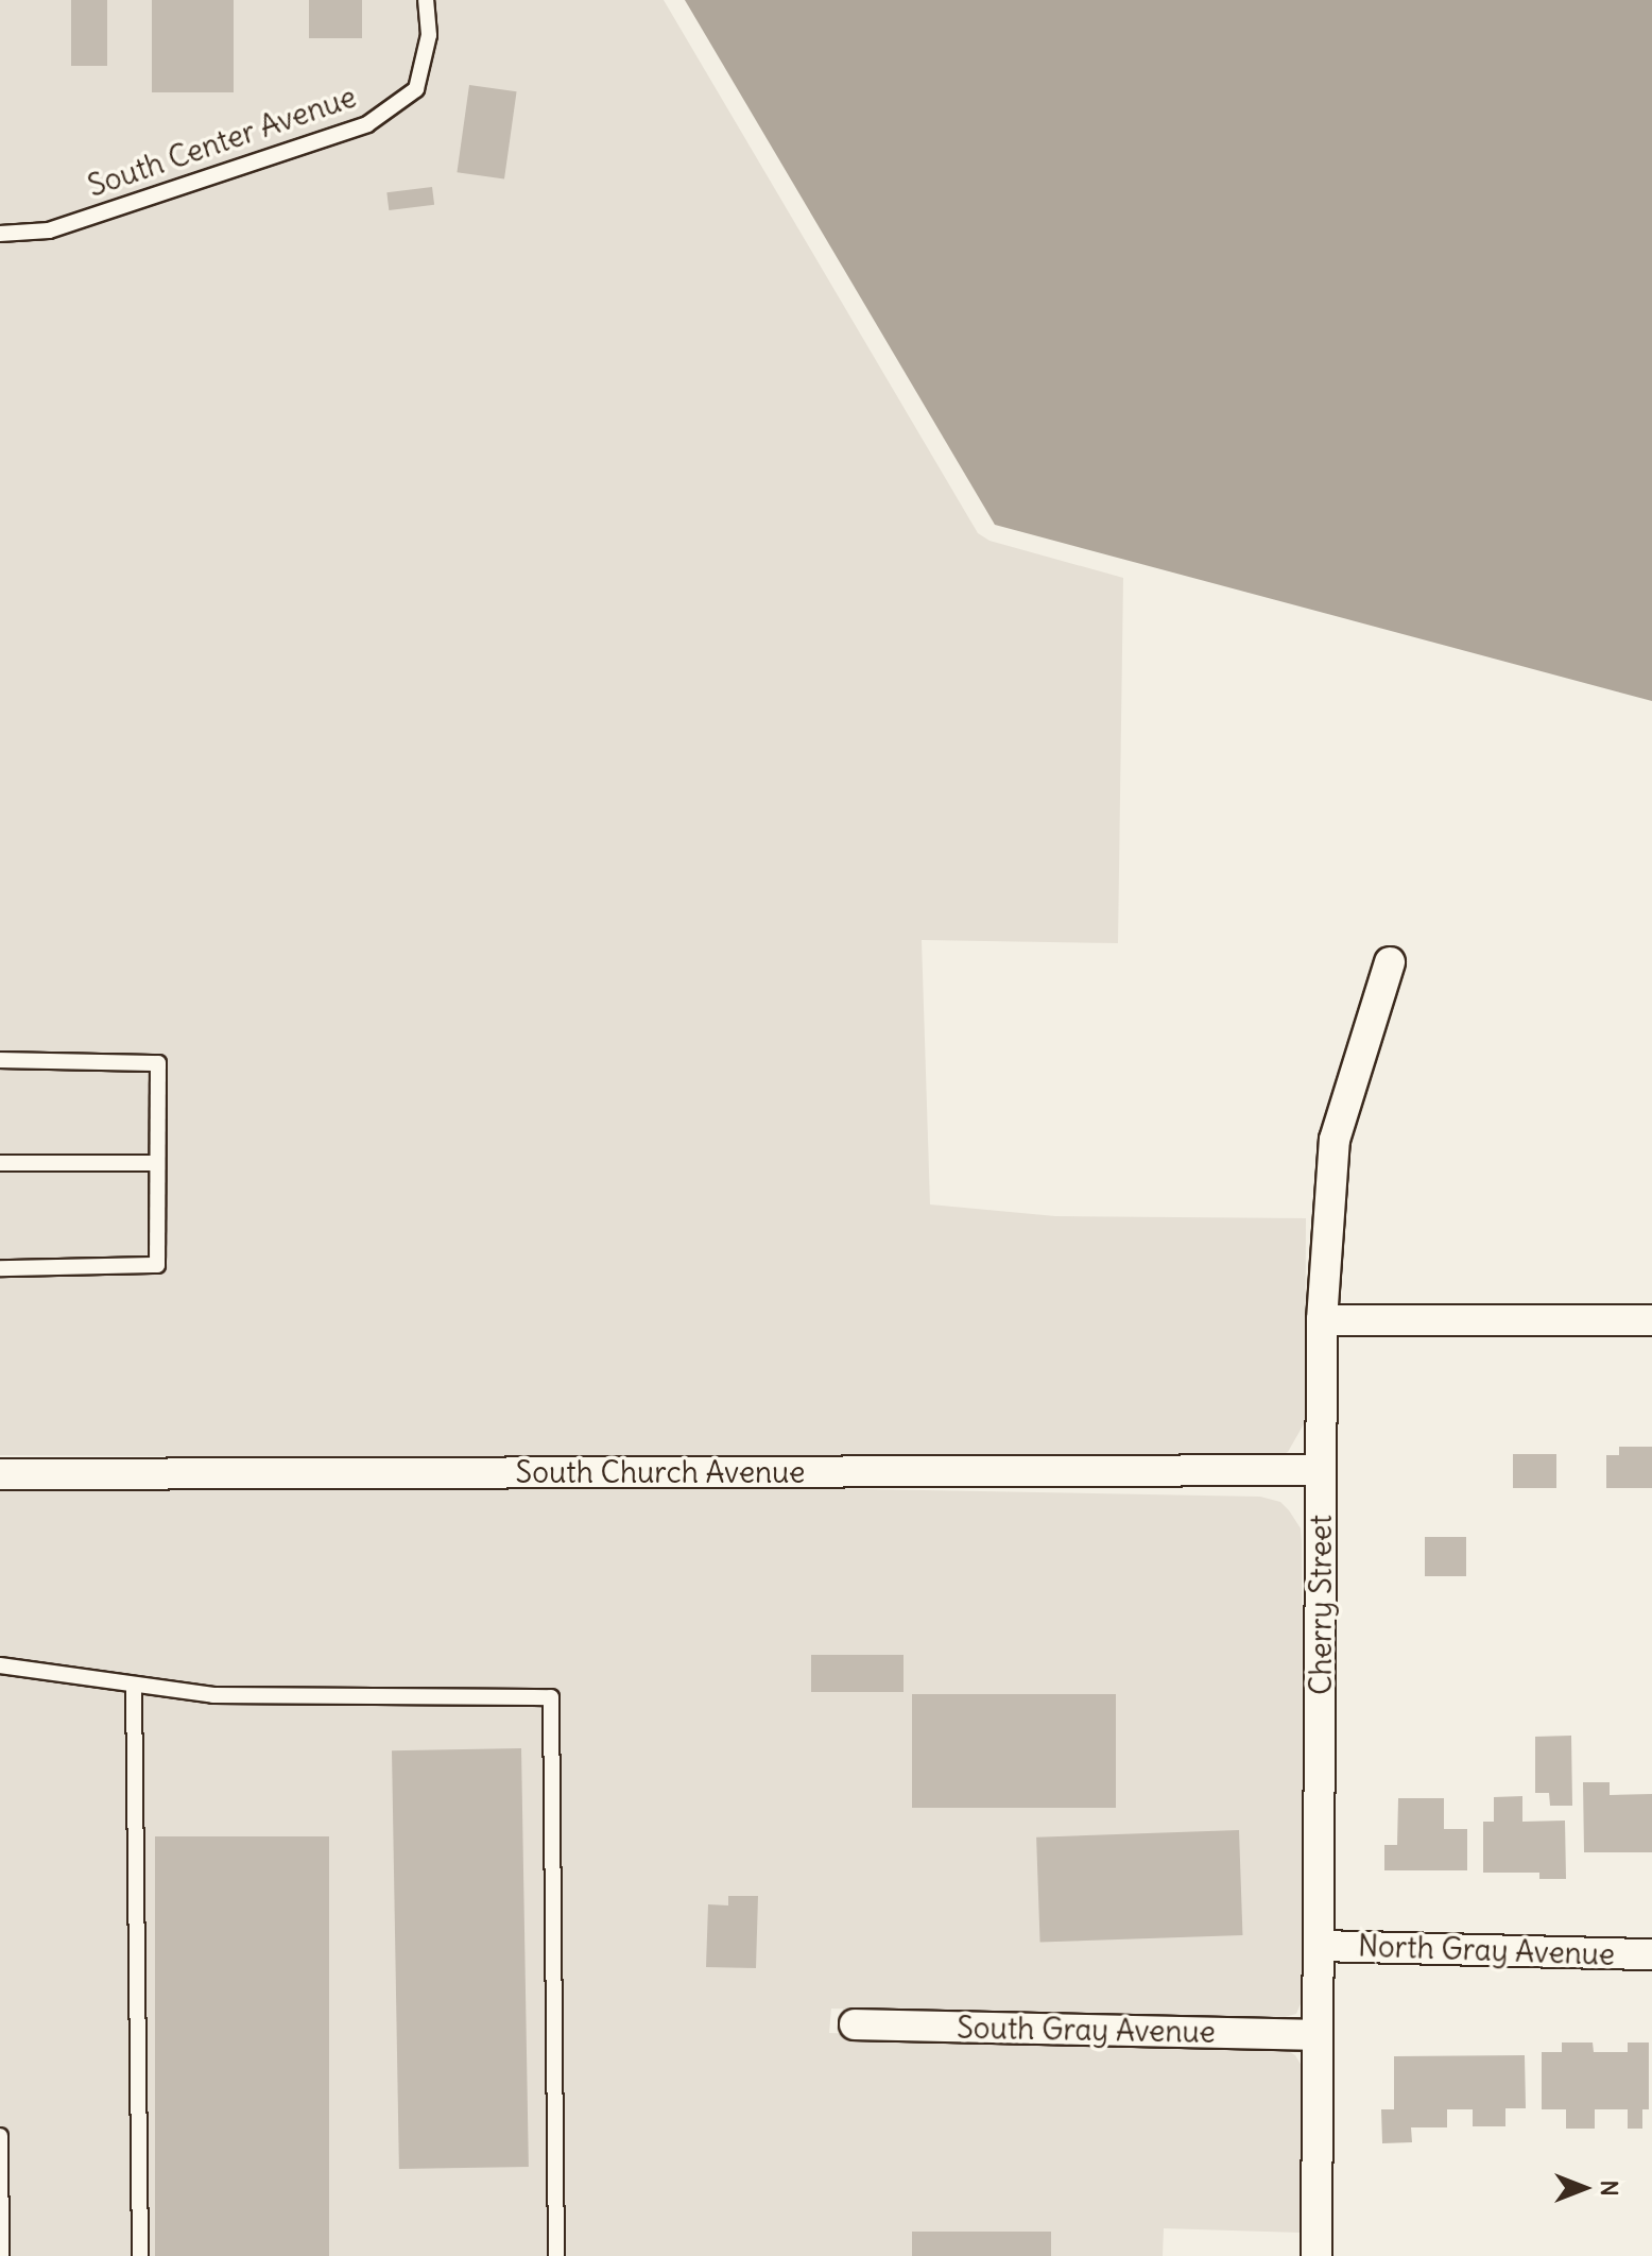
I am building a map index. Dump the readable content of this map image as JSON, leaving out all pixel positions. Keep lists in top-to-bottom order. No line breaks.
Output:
{"streets":{"street":["South Church Avenue","Cherry Street","North Gray Avenue","South Gray Avenue"],"lane":["South Center Avenue"]},"crossings":[["South Church Avenue","Cherry Street"],["Cherry Street","North Gray Avenue"],["Cherry Street","South Gray Avenue"]],"north":"right"}
